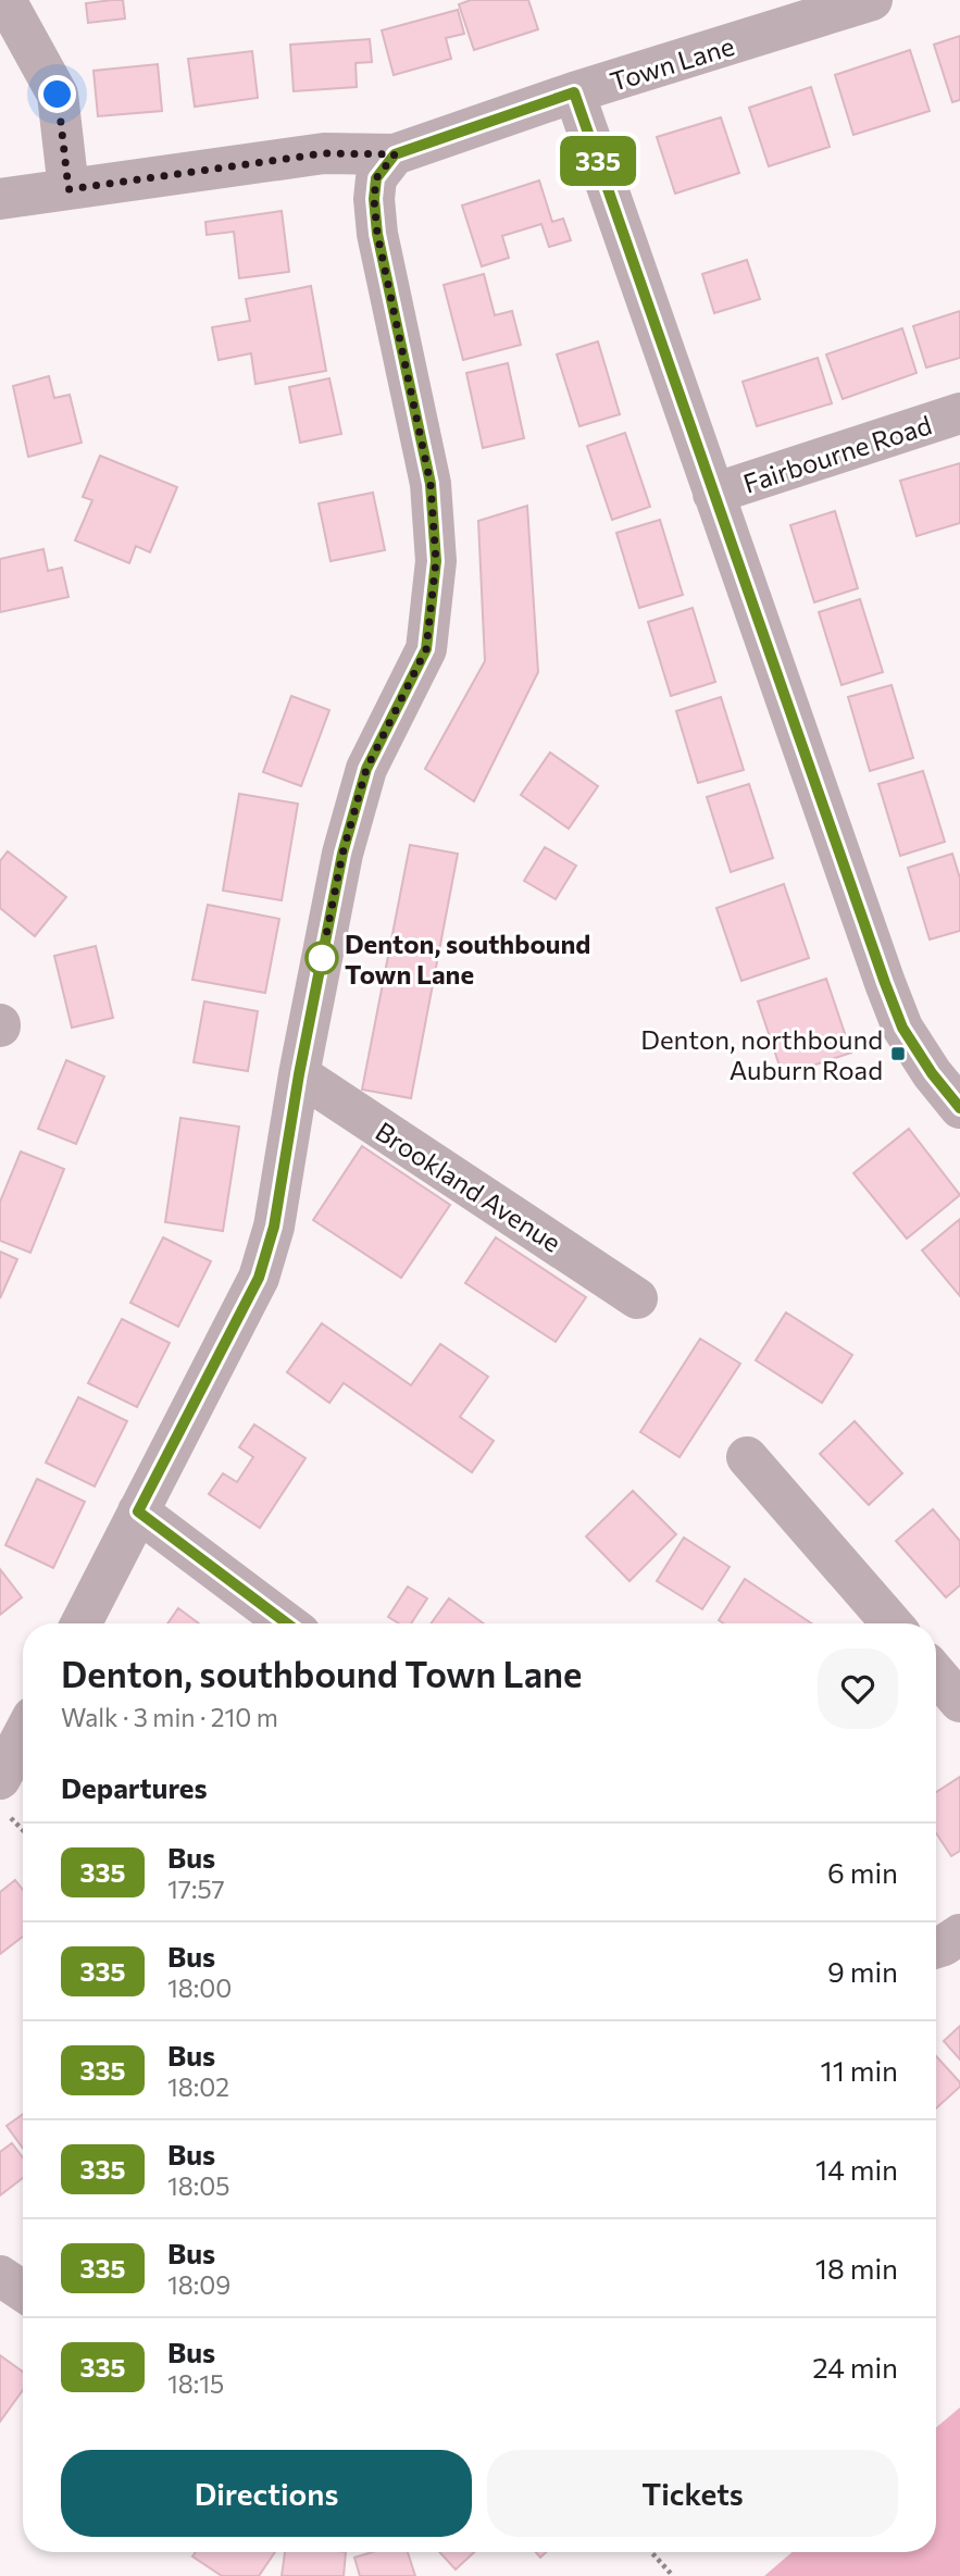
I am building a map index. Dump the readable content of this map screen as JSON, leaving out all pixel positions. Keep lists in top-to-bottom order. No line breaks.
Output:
{"streets":{"street":["Town Lane","Fairbourne Road","Brookland Avenue"]},"places":{"other":["Denton, southbound Town Lane"],"transit":["Denton, northbound Auburn Road"]},"lines":["bus line 335"],"page":{"on_map":"335","heading":[["Denton, southbound Town Lane","Walk · 3 min · 210 m"],"Departures"],"list":[{"mark":"335","name":"Bus","note":"17:57","value":"6 min"},{"mark":"335","name":"Bus","note":"18:00","value":"9 min"},{"mark":"335","name":"Bus","note":"18:02","value":"11 min"},{"mark":"335","name":"Bus","note":"18:05","value":"14 min"},{"mark":"335","name":"Bus","note":"18:09","value":"18 min"},{"mark":"335","name":"Bus","note":"18:15","value":"24 min"}],"buttons":["Directions","Tickets"]}}
